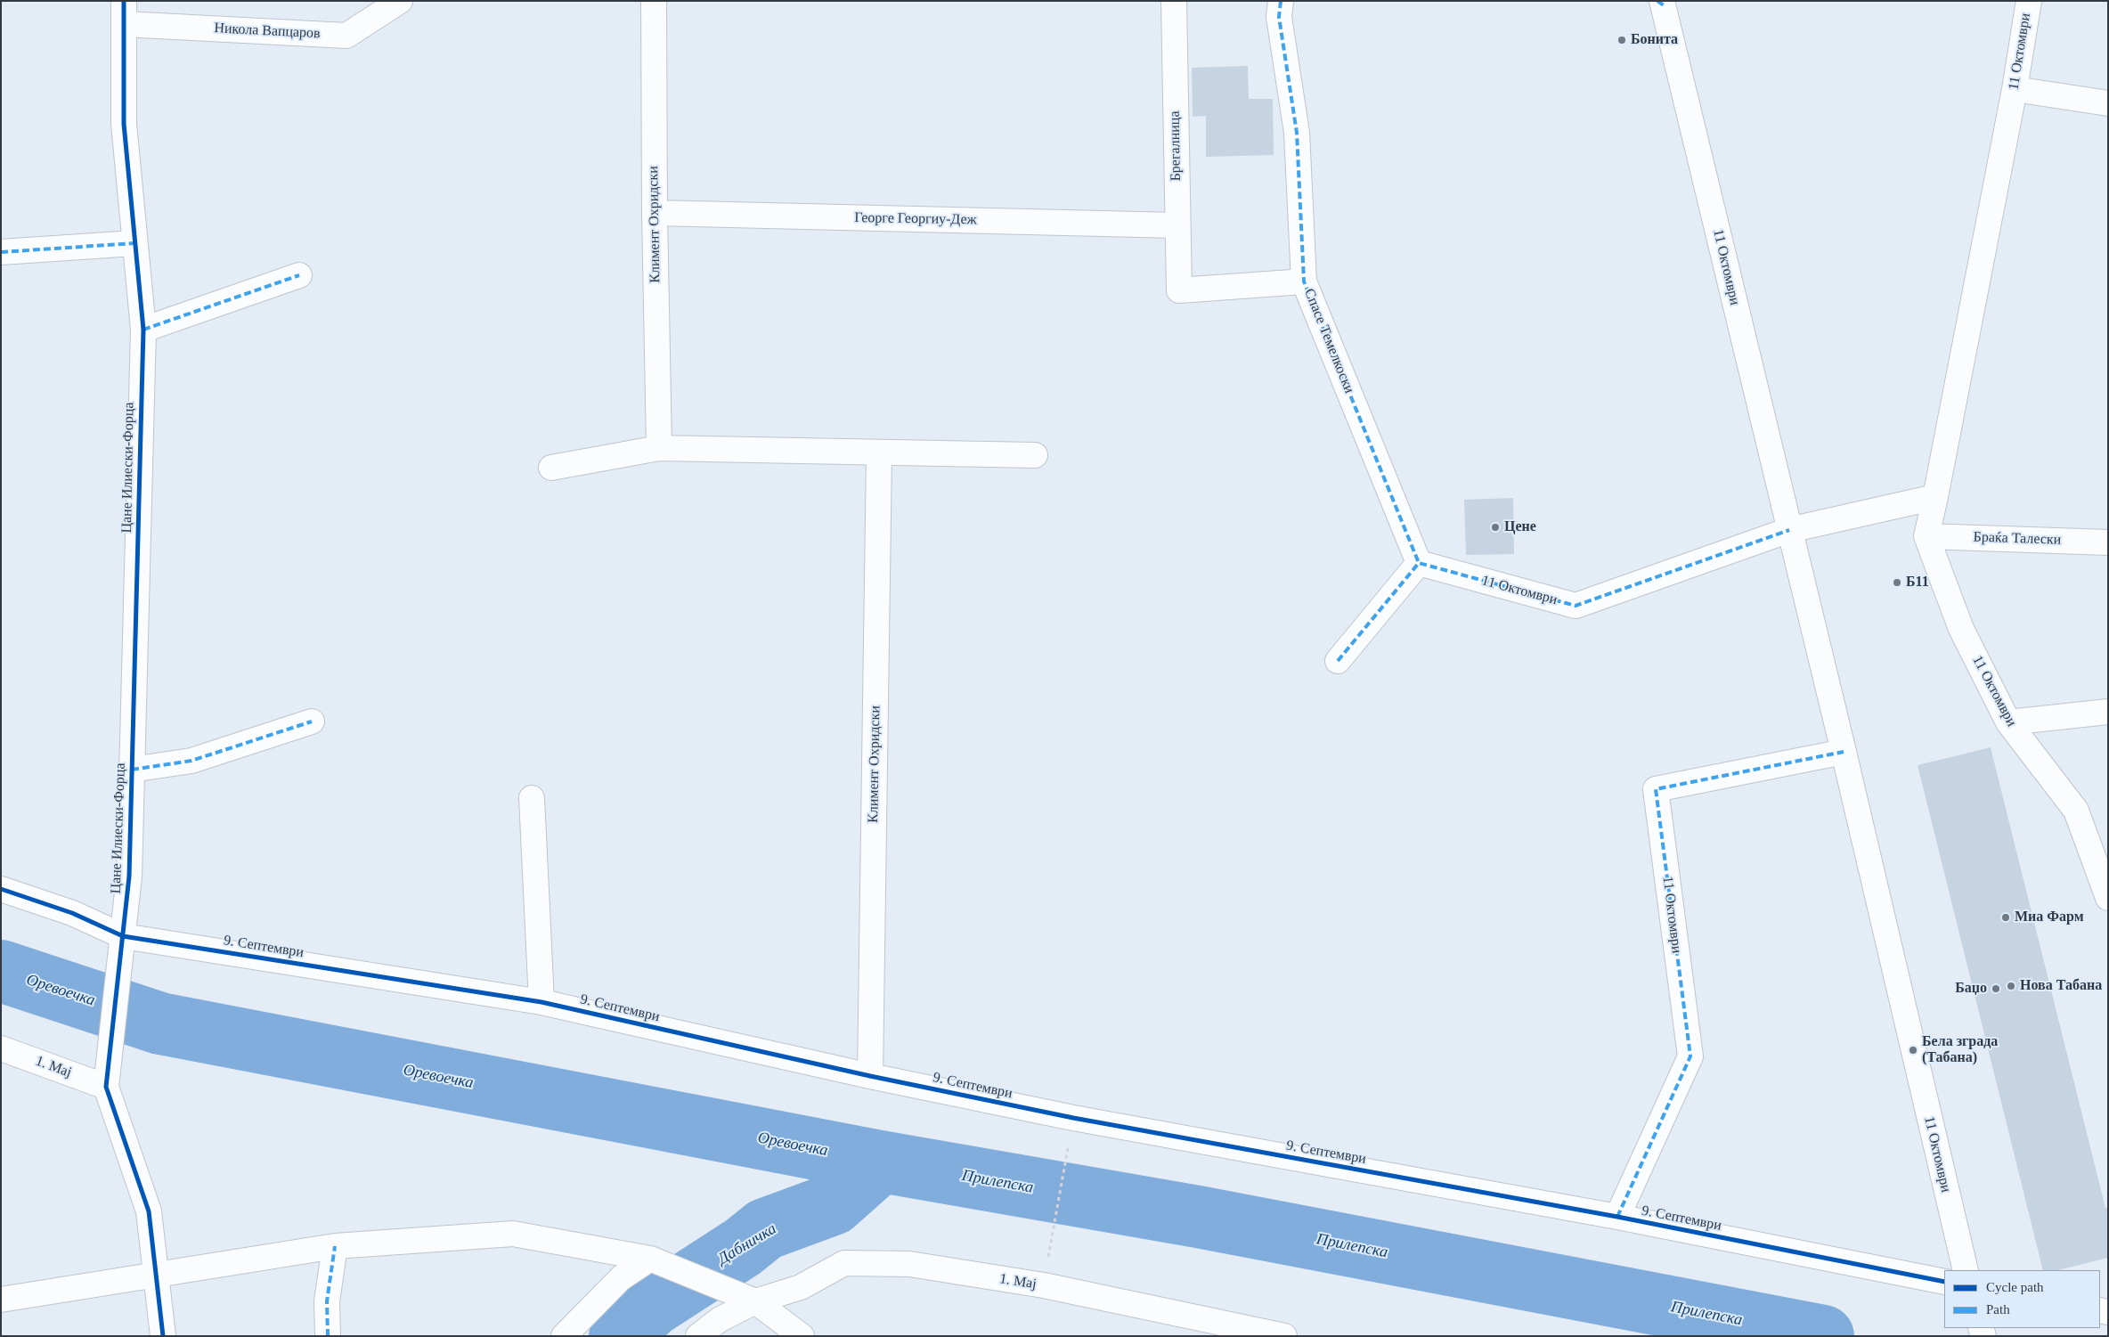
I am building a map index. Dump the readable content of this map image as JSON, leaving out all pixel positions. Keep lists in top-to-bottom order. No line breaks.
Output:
{"streets":{"street":["Никола Вапцаров","11 Октомври","Брегалница","Георге Георгиу-Деж","Климент Охридски","Спасе Темелкоски","Цане Илиески-Форца","Браќа Талески","9. Септември","1. Мај"]},"crossings":[["Никола Вапцаров","Цане Илиески-Форца"],["11 Октомври","Спасе Темелкоски"],["11 Октомври","Браќа Талески"],["11 Октомври","9. Септември"],["Брегалница","Георге Георгиу-Деж"],["Брегалница","Спасе Темелкоски"],["Георге Георгиу-Деж","Климент Охридски"],["Климент Охридски","9. Септември"],["Цане Илиески-Форца","9. Септември"],["Цане Илиески-Форца","1. Мај"]],"water":["Оревоечка","Прилепска","Дабничка"],"places":["Бонита","Цене","Б11","Миа Фарм","Нова Табана","Баџо","Бела зграда (Табана)"],"legend":["Cycle path","Path"]}
